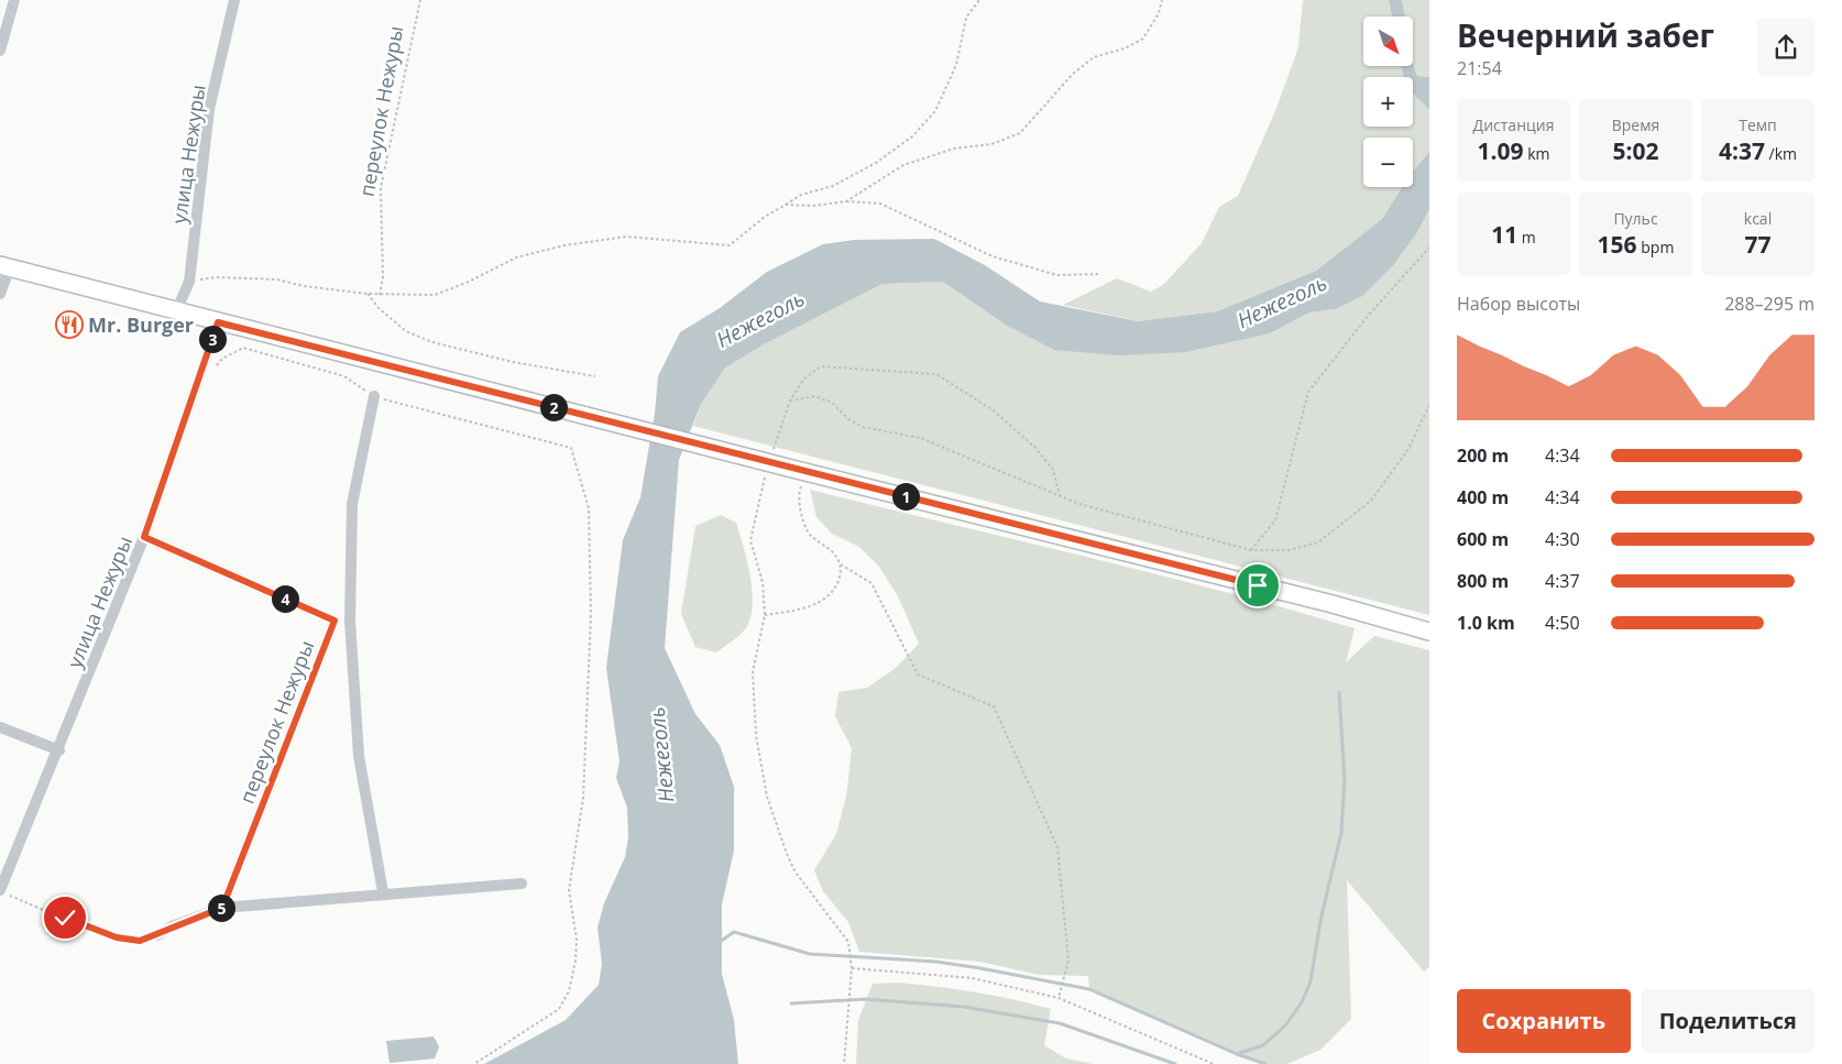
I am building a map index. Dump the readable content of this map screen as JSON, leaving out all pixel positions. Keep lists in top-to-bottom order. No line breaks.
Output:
{"streets":{"street":["переулок Нежуры","улица Нежуры"]},"water":["Нежеголь"],"places":{"restaurant":["Mr. Burger"]},"north":"bottom right","page":{"heading":["Вечерний забег","21:54"],"map_buttons":["+","−"],"stats":[["Дистанция","1.09 km"],["Время","5:02"],["Темп","4:37 /km"],["11 m"],["Пульс","156 bpm"],["kcal","77"]],"chart":["Набор высоты","288–295 m"],"pins":["3","2","1","4","5"],"list":[{"name":"200 m","note":"4:34"},{"name":"400 m","note":"4:34"},{"name":"600 m","note":"4:30"},{"name":"800 m","note":"4:37"},{"name":"1.0 km","note":"4:50"}],"buttons":["Сохранить","Поделиться"]}}
